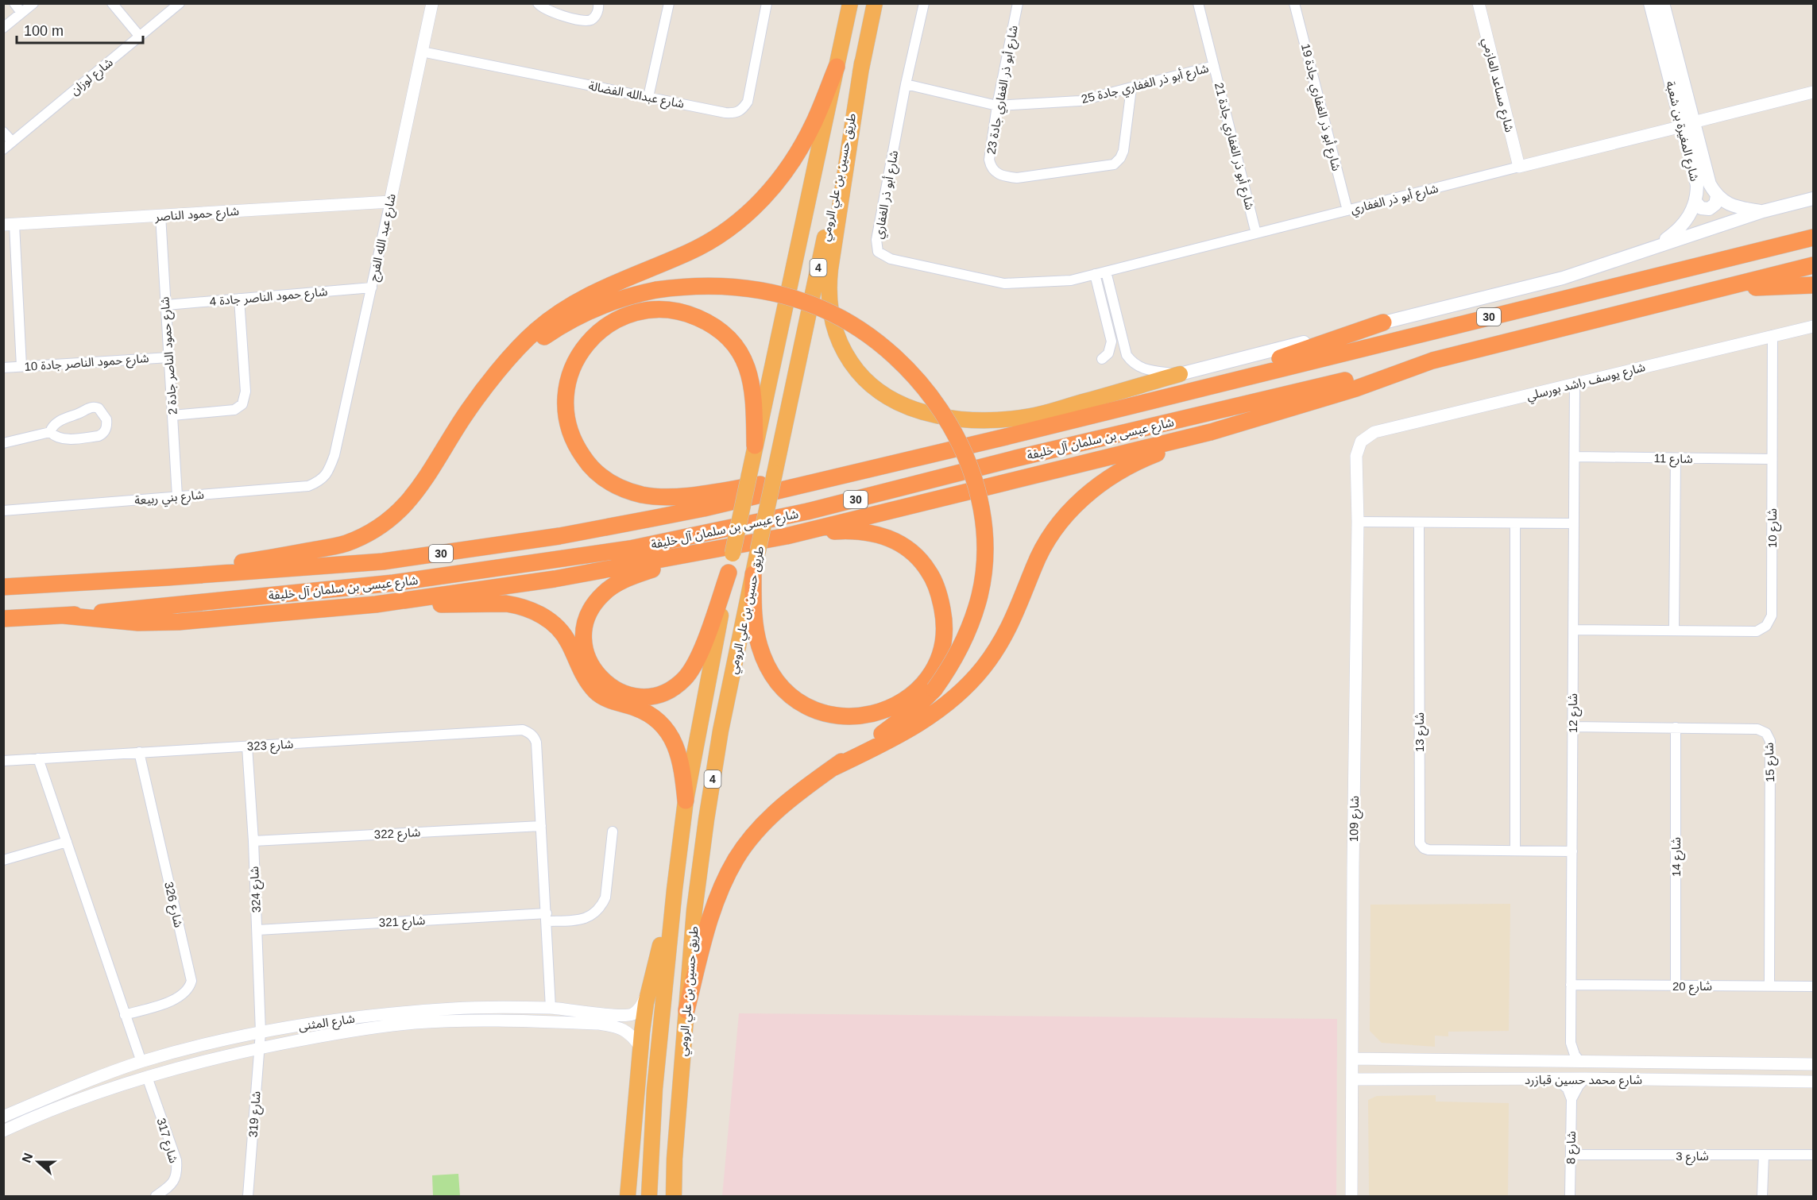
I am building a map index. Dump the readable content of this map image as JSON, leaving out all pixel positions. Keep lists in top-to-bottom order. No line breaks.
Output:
{"streets":{"highway":["طريق حسين بن علي الرومي","4","30","شارع عيسى بن سلمان آل خليفة"],"main road":["شارع المغيرة بن شعبة"],"street":["شارع لوزان","شارع أبو ذر الغفاري جادة 25","شارع مساعد العازمي","شارع أبو ذر الغفاري جادة 23","شارع عبدالله الفضالة","شارع أبو ذر الغفاري جادة 19","شارع أبو ذر الغفاري جادة 21","شارع أبو ذر الغفاري","شارع حمود الناصر","شارع عبد الله الفرج","شارع حمود الناصر جادة 4","شارع حمود الناصر جادة 2","شارع حمود الناصر جادة 10","شارع يوسف راشد بورسلي","شارع 11","شارع بني ربيعة","شارع 10","شارع 12","شارع 13","شارع 323","شارع 15","شارع 109","شارع 322","شارع 14","شارع 324","شارع 326","شارع 321","شارع 20","شارع المثنى","شارع محمد حسين قبازرد","شارع 319","شارع 317","شارع 8","شارع 3"]},"crossings":[["شارع أبو ذر الغفاري جادة 25","شارع أبو ذر الغفاري جادة 23"],["شارع أبو ذر الغفاري جادة 25","شارع أبو ذر الغفاري جادة 21"],["شارع أبو ذر الغفاري جادة 25","شارع أبو ذر الغفاري"],["شارع مساعد العازمي","شارع أبو ذر الغفاري"],["شارع عبدالله الفضالة","شارع عبد الله الفرج"],["شارع أبو ذر الغفاري جادة 19","شارع أبو ذر الغفاري"],["شارع المغيرة بن شعبة","شارع أبو ذر الغفاري"],["شارع أبو ذر الغفاري جادة 21","شارع أبو ذر الغفاري"],["شارع حمود الناصر","شارع عبد الله الفرج"],["شارع حمود الناصر","شارع حمود الناصر جادة 2"],["شارع عبد الله الفرج","شارع حمود الناصر جادة 4"],["شارع عبد الله الفرج","شارع بني ربيعة"],["شارع حمود الناصر جادة 4","شارع حمود الناصر جادة 2"],["30","شارع عيسى بن سلمان آل خليفة"],["شارع حمود الناصر جادة 2","شارع حمود الناصر جادة 10"],["شارع حمود الناصر جادة 2","شارع بني ربيعة"],["شارع يوسف راشد بورسلي","شارع 10"],["شارع يوسف راشد بورسلي","شارع 12"],["شارع يوسف راشد بورسلي","شارع 109"],["شارع 11","شارع 10"],["شارع 11","شارع 12"],["شارع 10","شارع 12"],["شارع 12","شارع 13"],["شارع 12","شارع 15"],["شارع 12","شارع 20"],["شارع 12","شارع محمد حسين قبازرد"],["شارع 323","شارع 322"],["شارع 323","شارع 324"],["شارع 323","شارع 326"],["شارع 15","شارع 14"],["شارع 15","شارع 20"],["شارع 109","شارع محمد حسين قبازرد"],["شارع 322","شارع 324"],["شارع 14","شارع 20"],["شارع 324","شارع 321"],["شارع 324","شارع المثنى"],["شارع 324","شارع 319"],["شارع المثنى","شارع 319"],["شارع المثنى","شارع 317"],["شارع 8","شارع 3"]],"scale_bar":"100 m","north":"left"}
